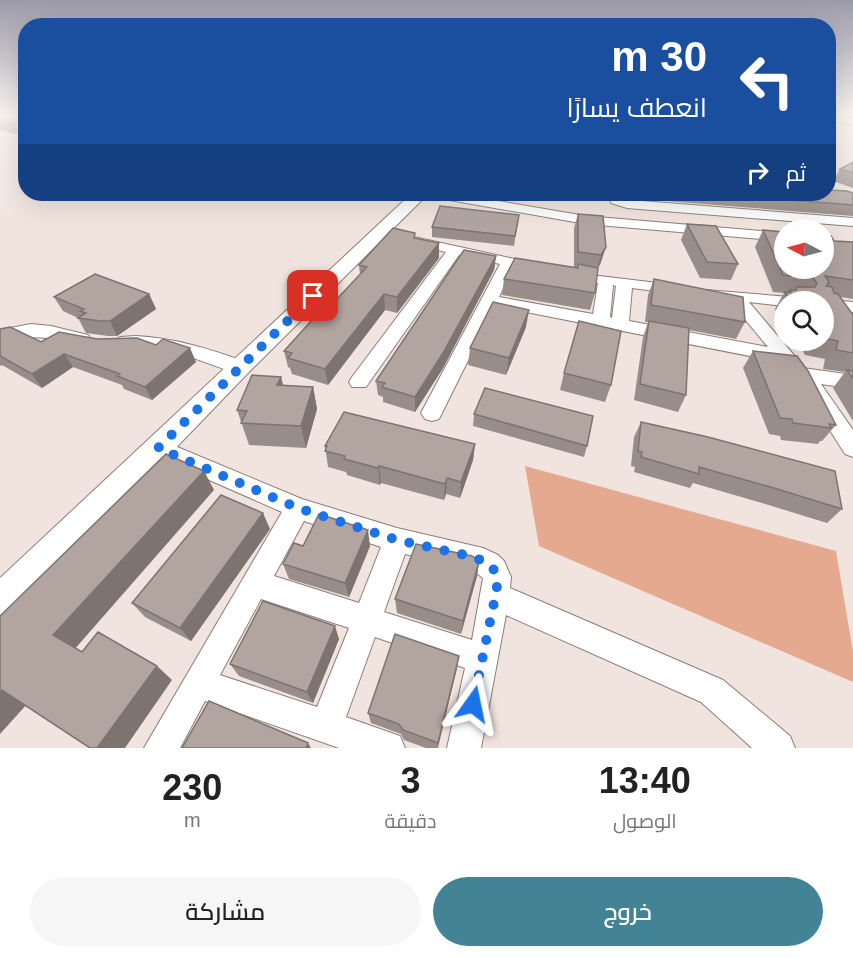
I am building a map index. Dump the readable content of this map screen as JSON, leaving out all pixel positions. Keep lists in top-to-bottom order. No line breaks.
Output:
{"north":"left","page":{"turn":["30 m","انعطف يسارًا"],"then":"ثم","eta":["13:40","الوصول","3","دقيقة","230","m"],"buttons":["خروج","مشاركة"]}}
